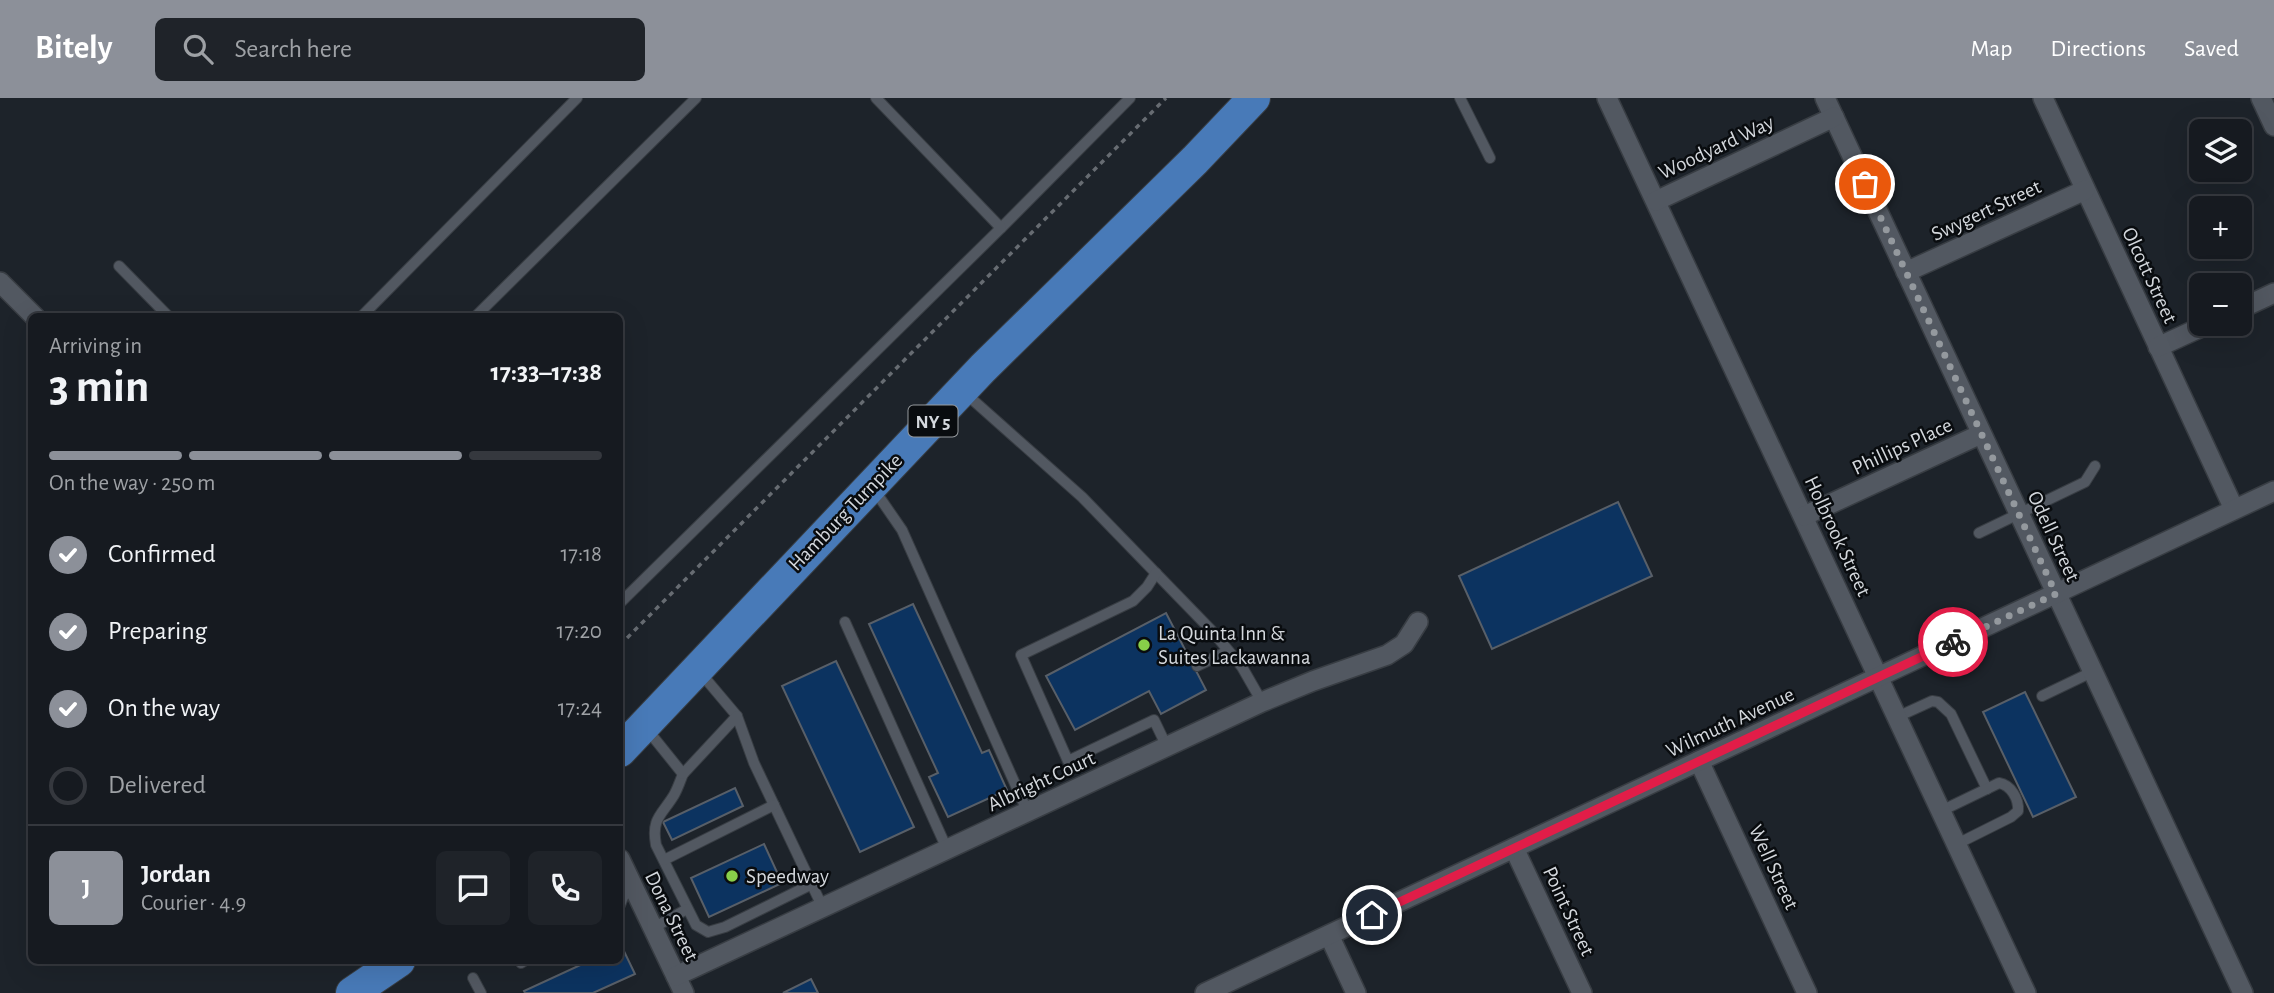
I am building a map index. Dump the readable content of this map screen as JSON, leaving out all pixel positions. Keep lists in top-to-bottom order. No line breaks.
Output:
{"streets":{"highway":["NY 5","Hamburg Turnpike"],"street":["Woodyard Way","Swygert Street","Olcott Street","Phillips Place","Holbrook Street","Odell Street","Wilmuth Avenue","Albright Court","Well Street","Point Street","Dona Street"]},"crossings":[["Woodyard Way","Holbrook Street"],["Woodyard Way","Odell Street"],["Swygert Street","Olcott Street"],["Swygert Street","Odell Street"],["Olcott Street","Wilmuth Avenue"],["Phillips Place","Holbrook Street"],["Phillips Place","Odell Street"],["Holbrook Street","Wilmuth Avenue"],["Odell Street","Wilmuth Avenue"],["Wilmuth Avenue","Well Street"],["Wilmuth Avenue","Point Street"],["Albright Court","Dona Street"]],"places":["La Quinta Inn & Suites Lackawanna","Speedway"],"page":{"header":"Bitely","search":"Search here","nav":["Map","Directions","Saved"],"map_buttons":["+","−"],"heading":["3 min","Arriving in","17:33–17:38"],"panel":["Jordan","Courier · 4.9"],"bar":"On the way · 250 m","list":[["Confirmed","17:18"],["Preparing","17:20"],["On the way","17:24"],"Delivered"],"round":"J"}}
